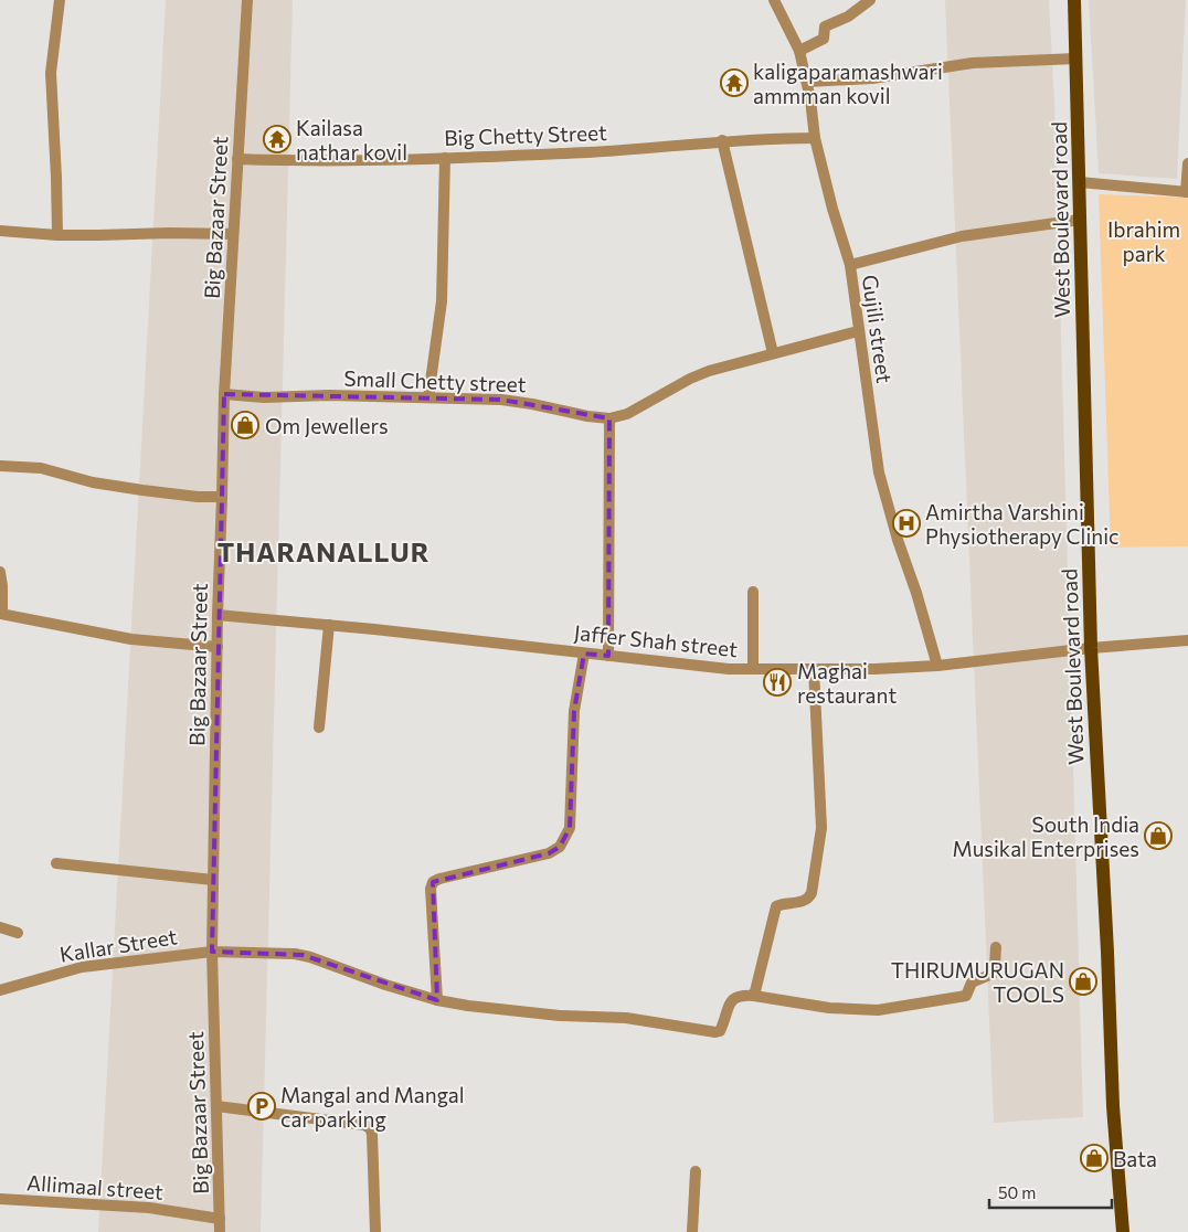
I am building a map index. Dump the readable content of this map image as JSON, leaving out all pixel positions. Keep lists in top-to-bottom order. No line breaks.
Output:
{"streets":{"main road":["West Boulevard road"],"street":["Big Chetty Street","Big Bazaar Street","Gujili street","Small Chetty street","Jaffer Shah street","Kallar Street","Allimaal street"]},"crossings":[["Big Chetty Street","Big Bazaar Street"],["Big Chetty Street","Gujili street"],["Big Bazaar Street","Small Chetty street"],["Big Bazaar Street","Jaffer Shah street"],["Big Bazaar Street","Kallar Street"],["Big Bazaar Street","Allimaal street"],["West Boulevard road","Jaffer Shah street"],["Gujili street","Small Chetty street"],["Gujili street","Jaffer Shah street"]],"districts":["THARANALLUR"],"parks":["Ibrahim park"],"places":{"temple":["kaligaparamashwari ammman kovil","Kailasa nathar kovil"],"shop":["Om Jewellers","South India Musikal Enterprises","THIRUMURUGAN TOOLS","Bata"],"hospital":["Amirtha Varshini Physiotherapy Clinic"],"restaurant":["Maghai restaurant"],"parking":["Mangal and Mangal car parking"]},"scale_bar":"50 m"}
